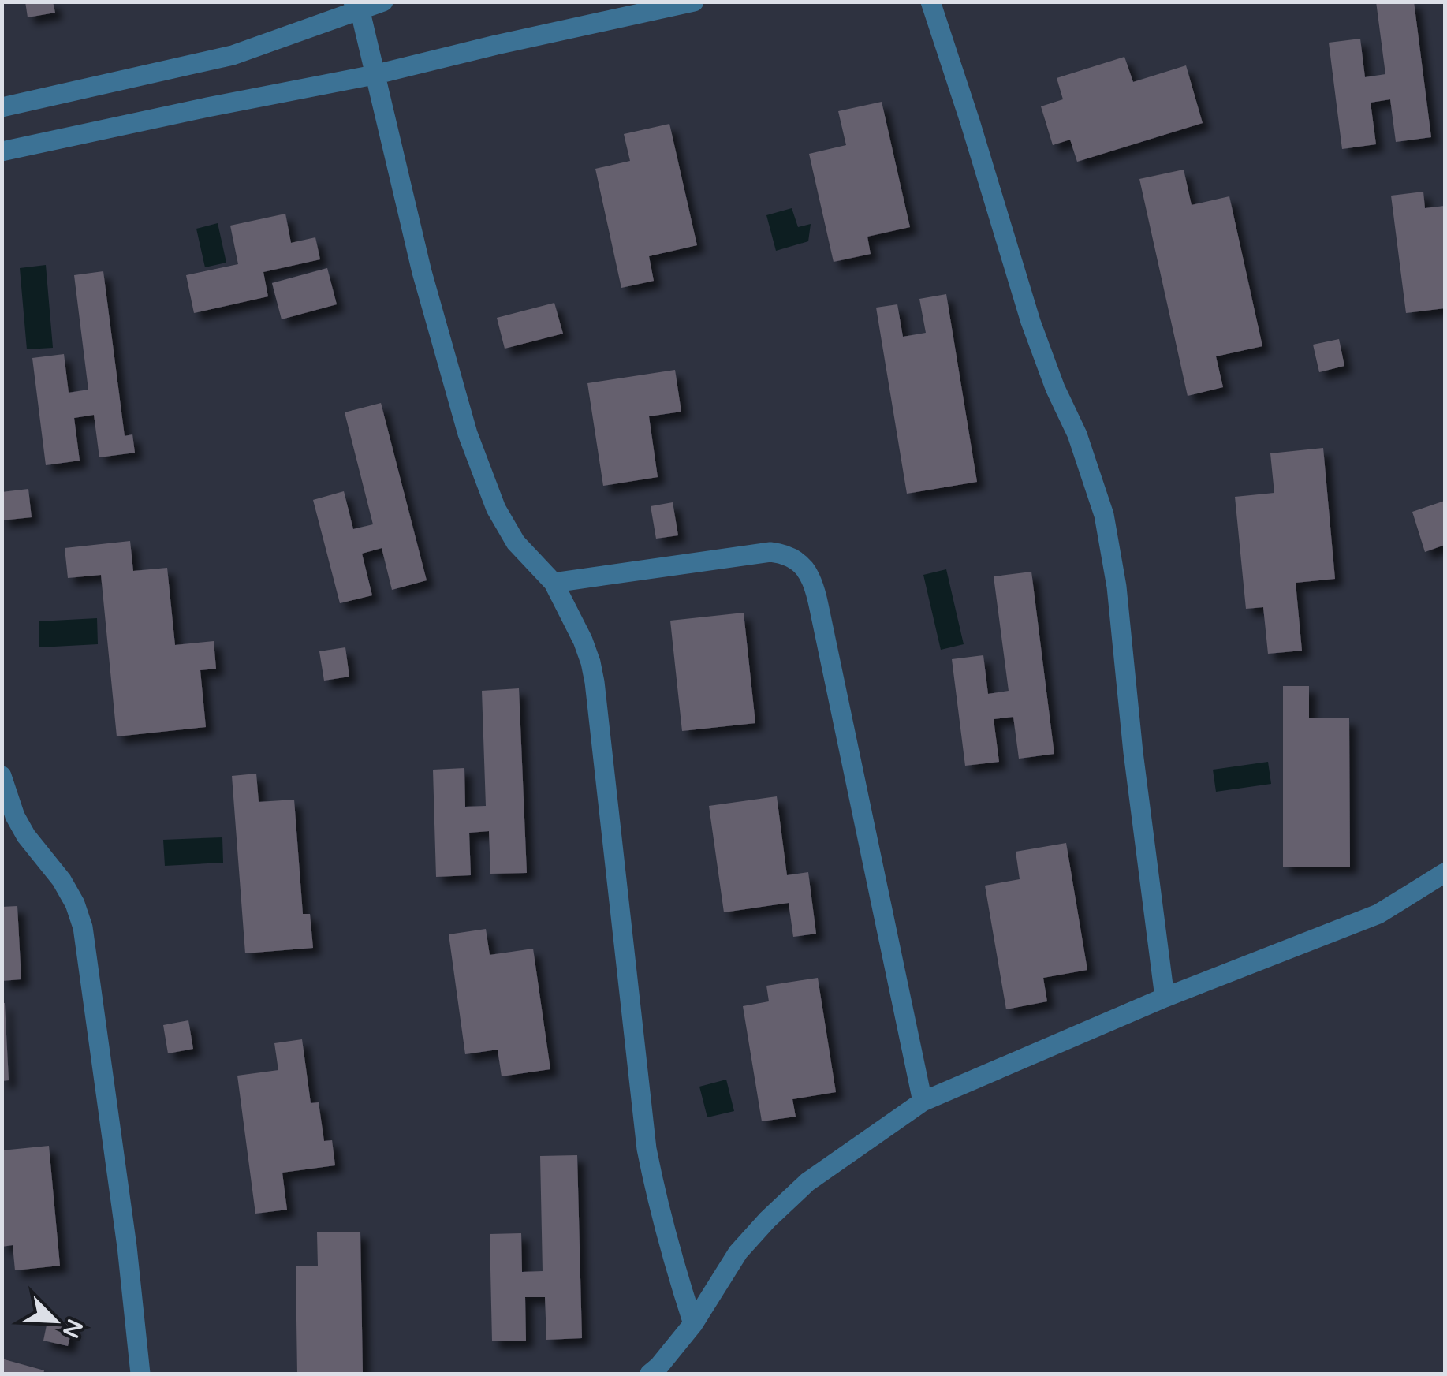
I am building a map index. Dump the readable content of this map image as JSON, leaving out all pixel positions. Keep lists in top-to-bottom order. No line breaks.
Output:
{"north":"bottom right"}
